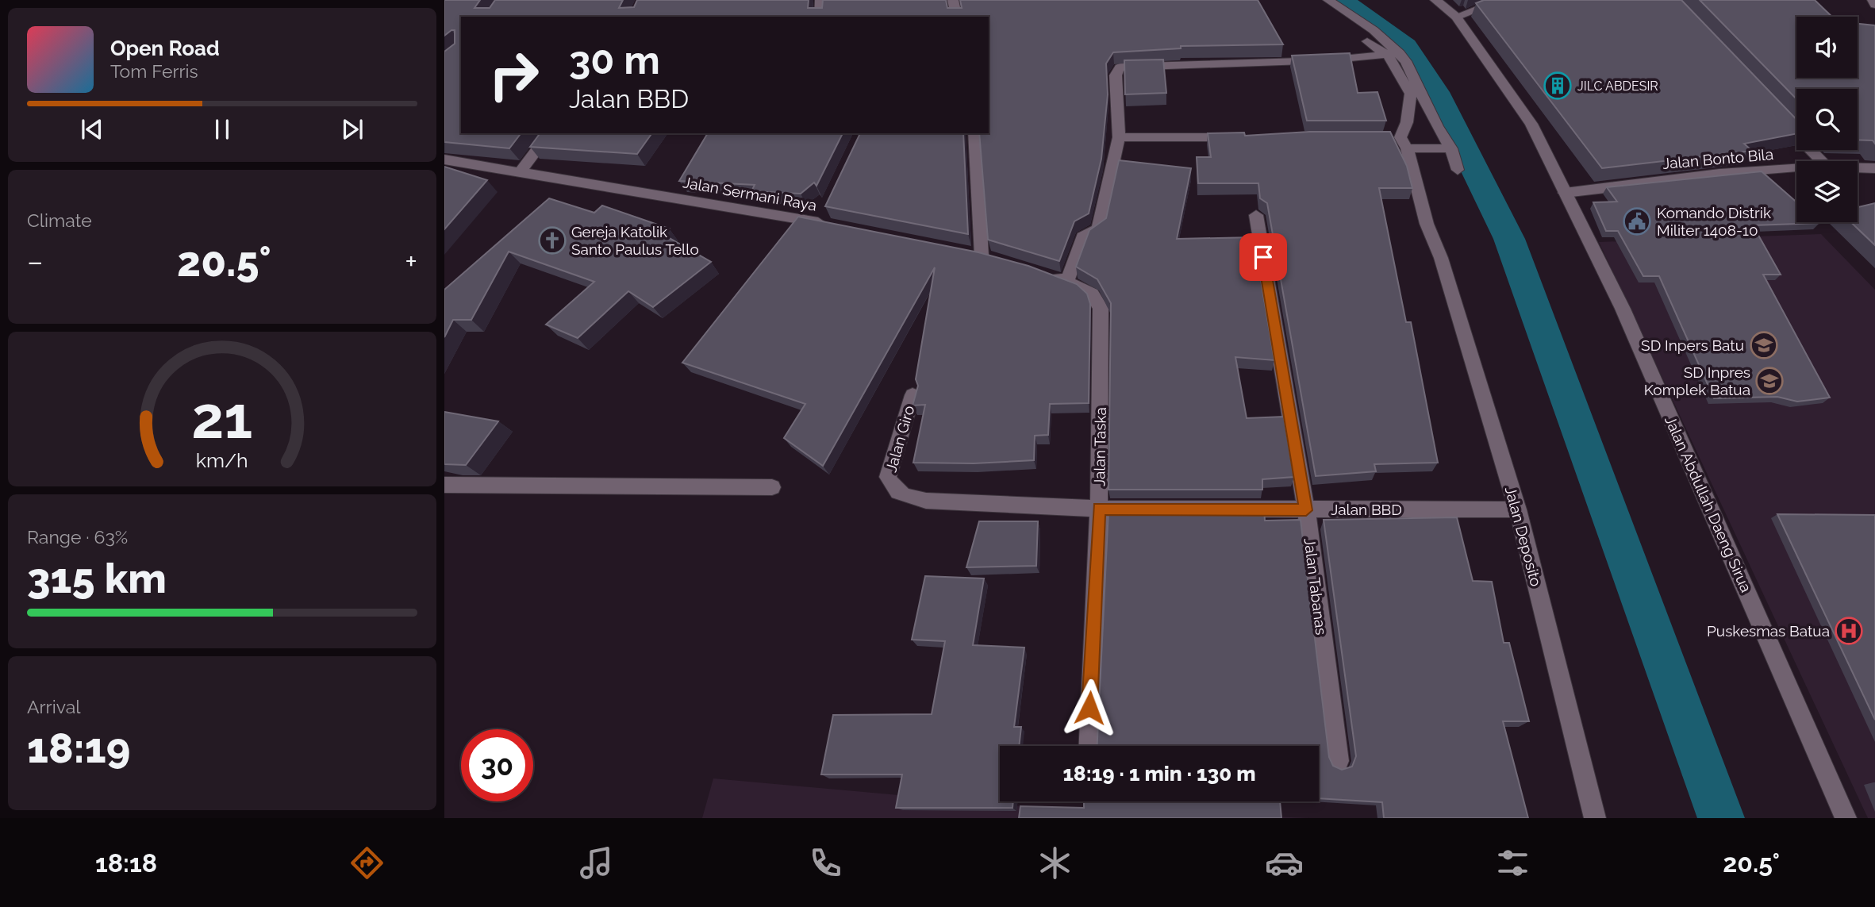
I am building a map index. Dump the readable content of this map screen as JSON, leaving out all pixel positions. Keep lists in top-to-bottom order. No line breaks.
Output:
{"streets":{"street":["Jalan Bonto Bila","Jalan Sermani Raya","Jalan Giro","Jalan Taska","Jalan Abdullah Daeng Sirua","Jalan BBD","Jalan Deposito","Jalan Tabanas"]},"crossings":[["Jalan Bonto Bila","Jalan Abdullah Daeng Sirua"],["Jalan Giro","Jalan BBD"],["Jalan Taska","Jalan BBD"],["Jalan BBD","Jalan Deposito"],["Jalan BBD","Jalan Tabanas"]],"places":{"building":["JILC ABDESIR"],"public building":["Komando Distrik Militer 1408-10"],"church":["Gereja Katolik Santo Paulus Tello"],"school or university":["SD Inpers Batu","SD Inpres Komplek Batua"],"hospital":["Puskesmas Batua"]},"page":{"turn":["30 m","Jalan BBD"],"song":["Open Road","Tom Ferris"],"tile":["Climate",["Range · 63%","315 km"],["Arrival","18:19"]],"heat":["−","20.5°","+"],"limit":"30","trip":"18:19 · 1 min · 130 m","tabs":["18:18","20.5°"],"gauge":["21","km/h"]}}
